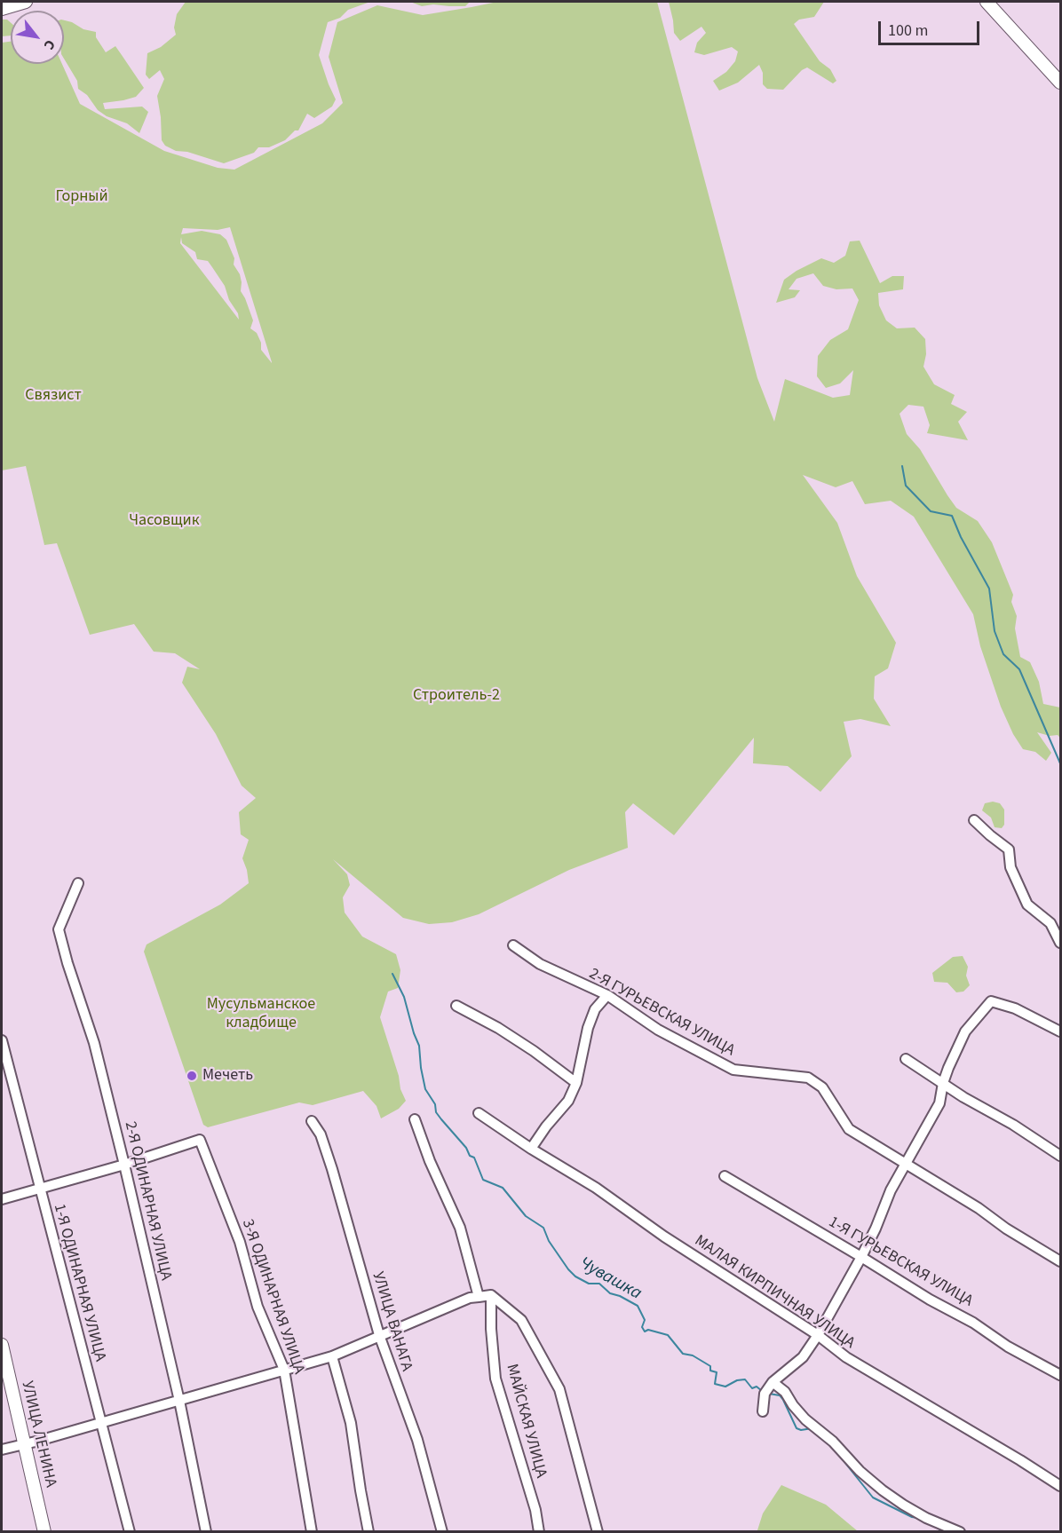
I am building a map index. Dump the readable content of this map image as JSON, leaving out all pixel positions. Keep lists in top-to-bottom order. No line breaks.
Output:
{"streets":{"main road":["УЛИЦА ЛЕНИНА"],"street":["2-Я ГУРЬЕВСКАЯ УЛИЦА","2-Я ОДИНАРНАЯ УЛИЦА","1-Я ГУРЬЕВСКАЯ УЛИЦА","1-Я ОДИНАРНАЯ УЛИЦА","МАЛАЯ КИРПИЧНАЯ УЛИЦА","3-Я ОДИНАРНАЯ УЛИЦА","УЛИЦА ВАНАГА","МАЙСКАЯ УЛИЦА"]},"crossings":[["2-Я ОДИНАРНАЯ УЛИЦА","3-Я ОДИНАРНАЯ УЛИЦА"]],"water":["Чувашка"],"parks":["Горный","Связист","Часовщик","Строитель-2","Мусульманское кладбище"],"places":["Мечеть"],"scale_bar":"100 m","north":"bottom right"}
